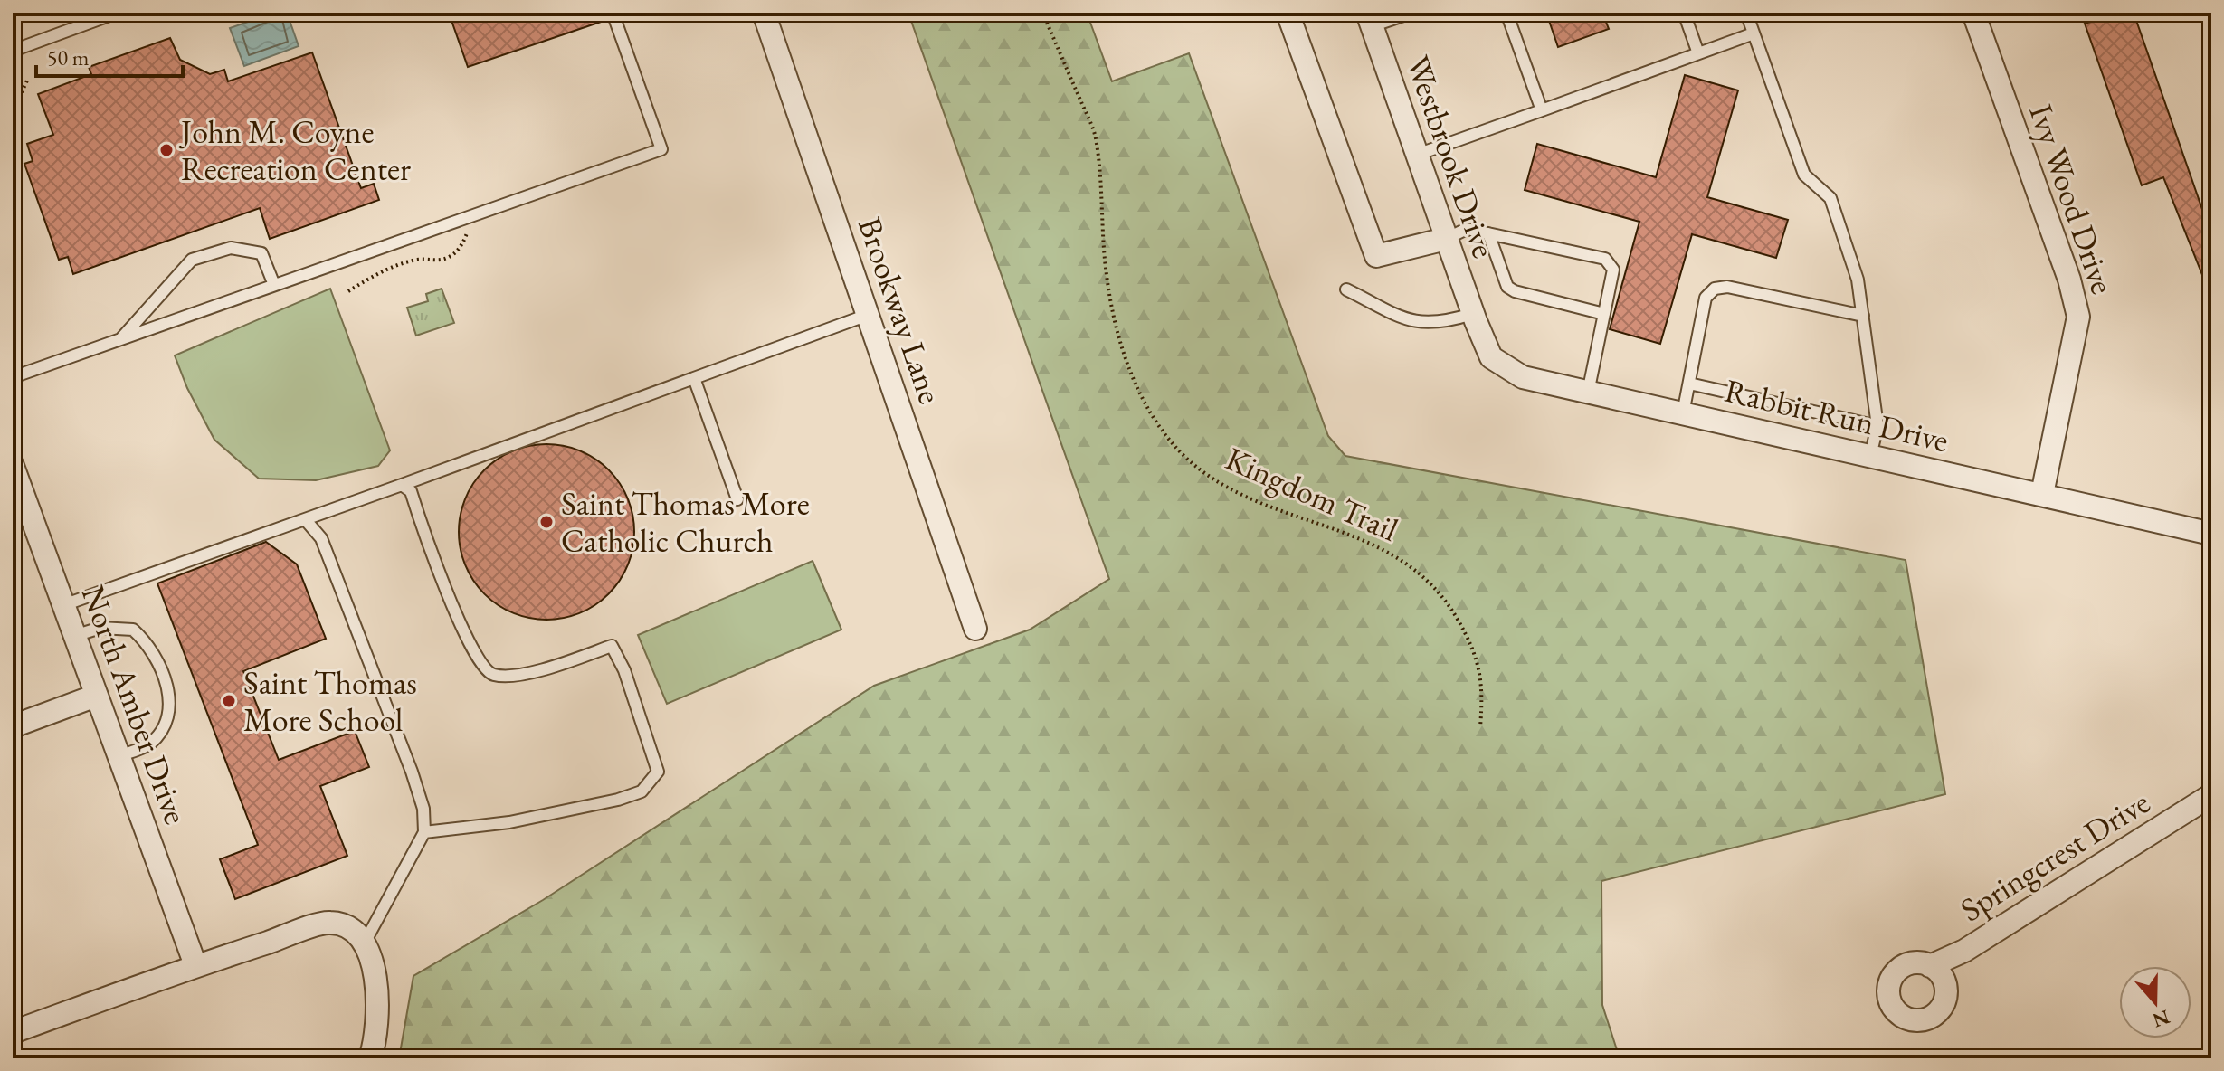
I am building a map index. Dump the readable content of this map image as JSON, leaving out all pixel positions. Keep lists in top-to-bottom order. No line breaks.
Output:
{"streets":{"street":["Westbrook Drive","Ivy Wood Drive","Brookway Lane","Rabbit Run Drive","North Amber Drive","Springcrest Drive"],"path":["Kingdom Trail"]},"crossings":[["Westbrook Drive","Rabbit Run Drive"],["Ivy Wood Drive","Rabbit Run Drive"]],"places":["John M. Coyne Recreation Center","Saint Thomas More Catholic Church","Saint Thomas More School"],"scale_bar":"50 m","north":"bottom"}
